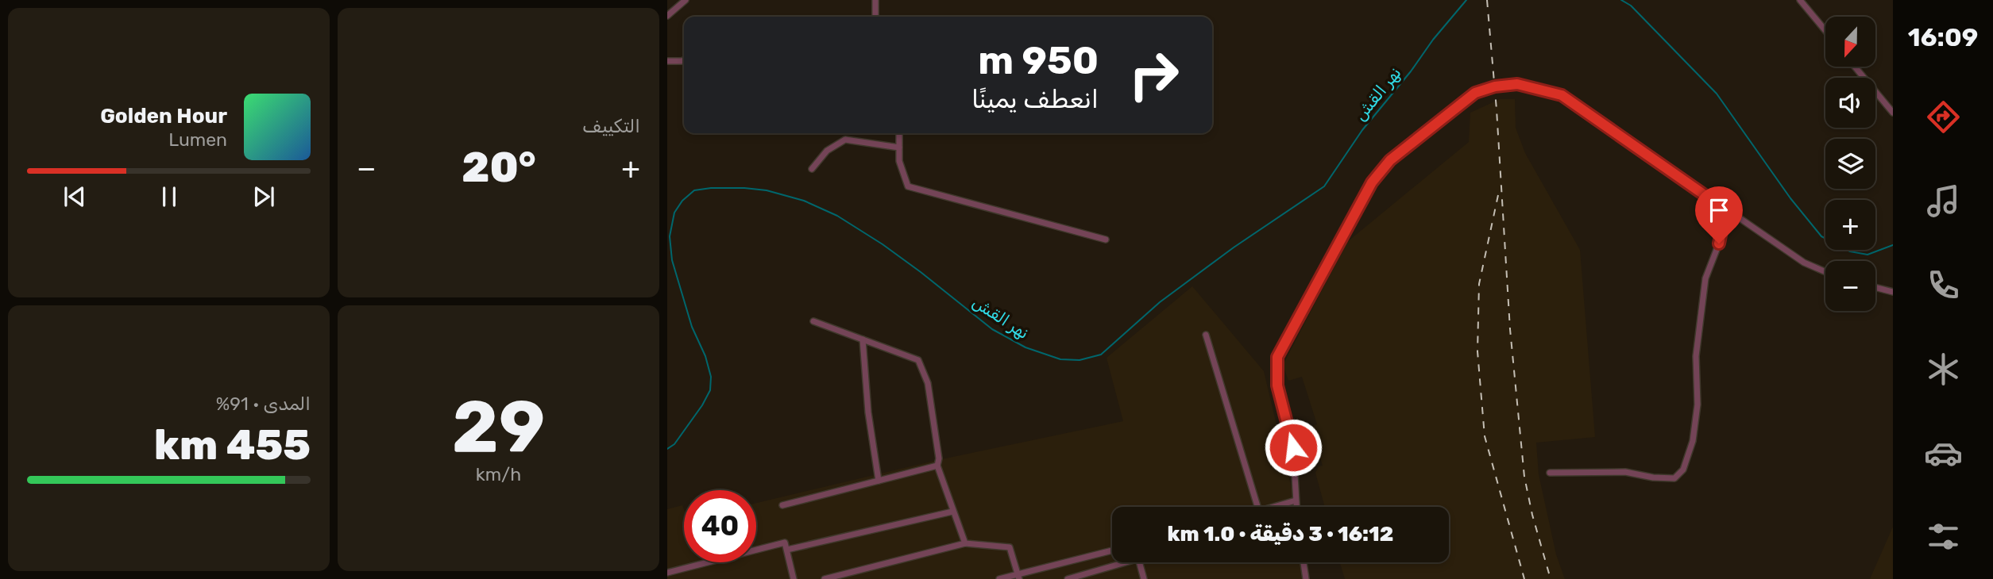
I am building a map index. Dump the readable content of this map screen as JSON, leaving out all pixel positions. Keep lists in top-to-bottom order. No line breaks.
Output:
{"water":["نهر القش"],"north":"bottom","page":{"tabs":"16:09","tile":["التكييف",["29","km/h"],["المدى · 91%","455 km"]],"map_buttons":["+","−"],"turn":["950 m","انعطف يمينًا"],"song":["Golden Hour","Lumen"],"heat":["−","20°","+"],"limit":"40","trip":"16:12 · 3 دقيقة · 1.0 km"}}
